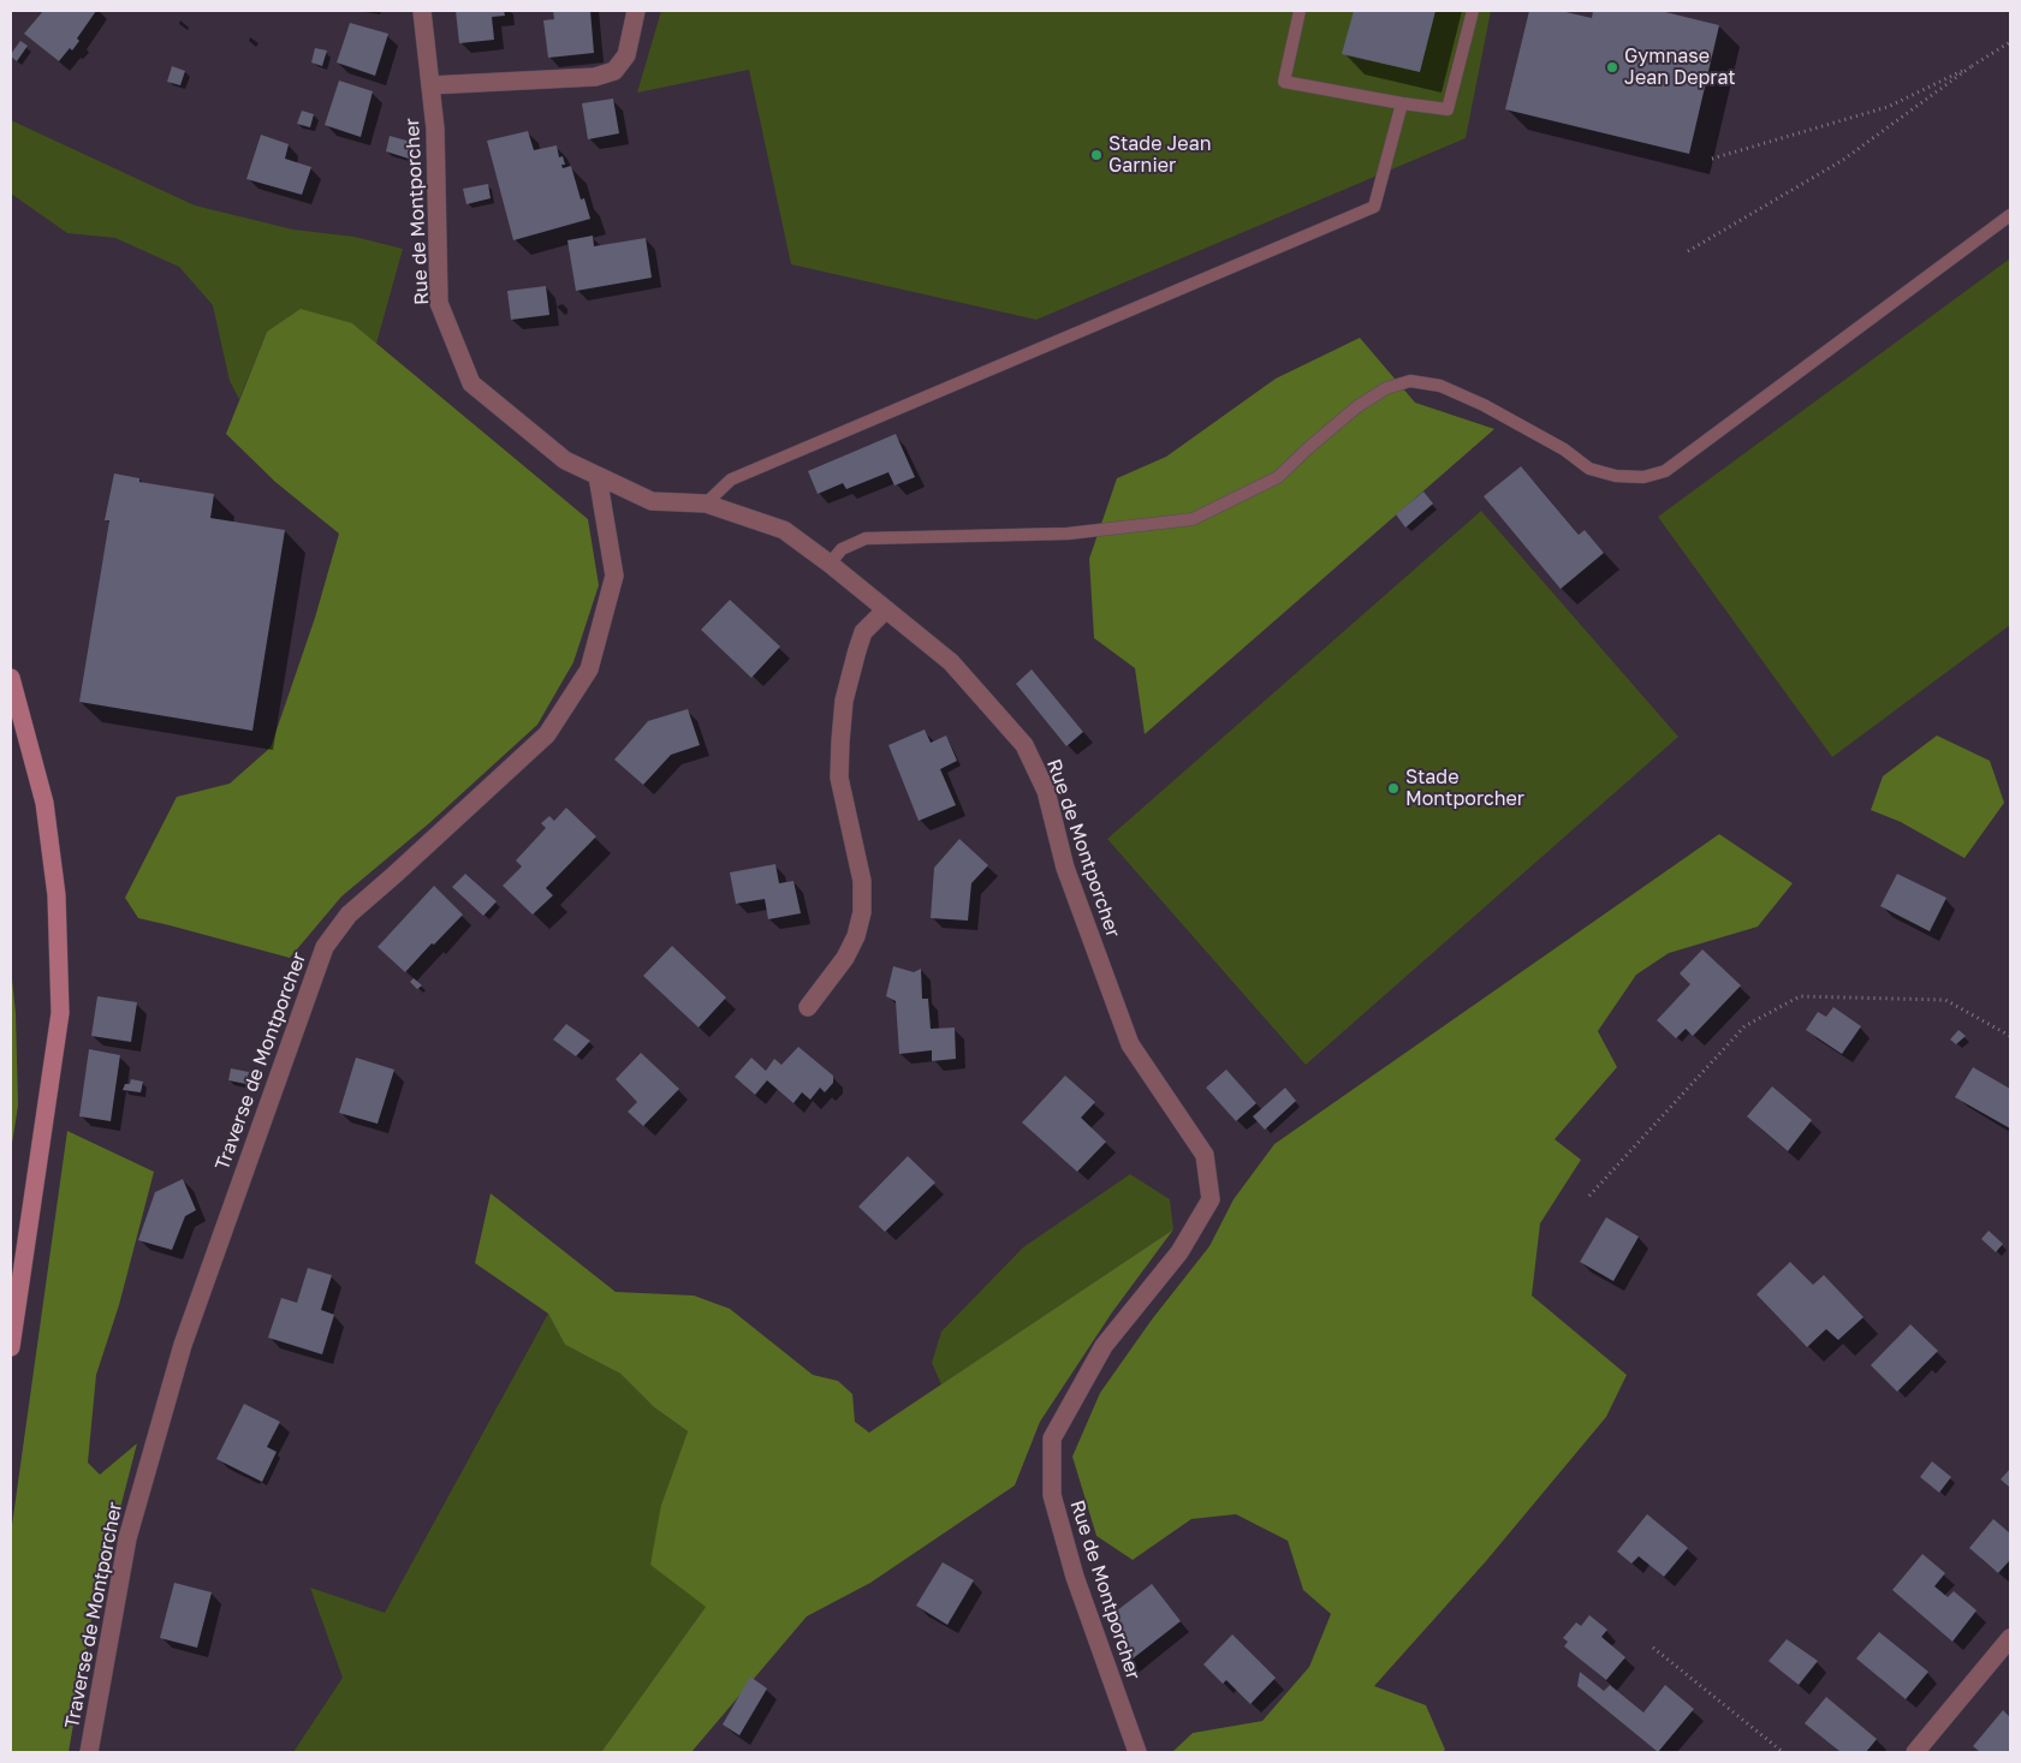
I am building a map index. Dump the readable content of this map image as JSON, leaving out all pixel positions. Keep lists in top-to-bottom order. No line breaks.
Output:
{"streets":{"street":["Rue de Montporcher","Traverse de Montporcher"]},"crossings":[["Rue de Montporcher","Traverse de Montporcher"]],"places":["Gymnase Jean Deprat","Stade Jean Garnier","Stade Montporcher"]}
